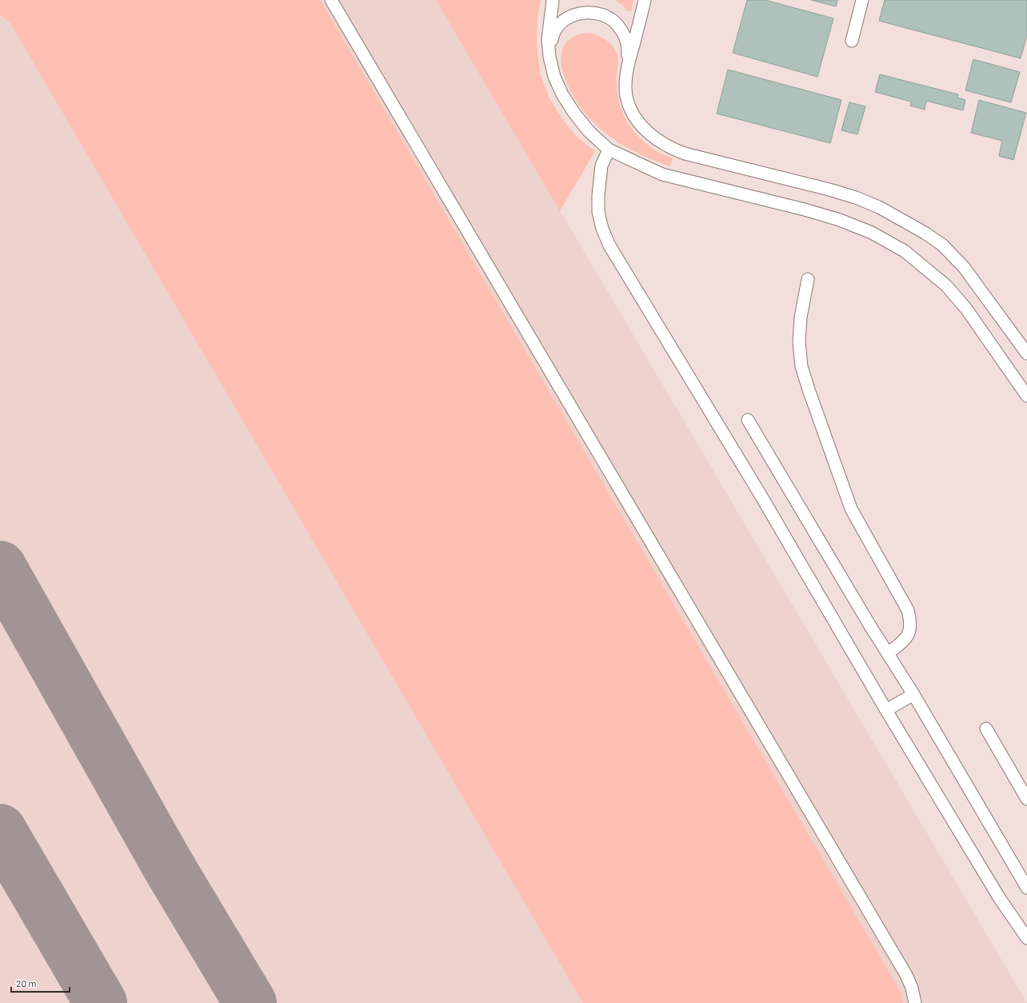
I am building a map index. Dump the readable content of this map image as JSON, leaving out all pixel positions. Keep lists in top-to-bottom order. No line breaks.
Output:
{"scale_bar":"20 m"}
